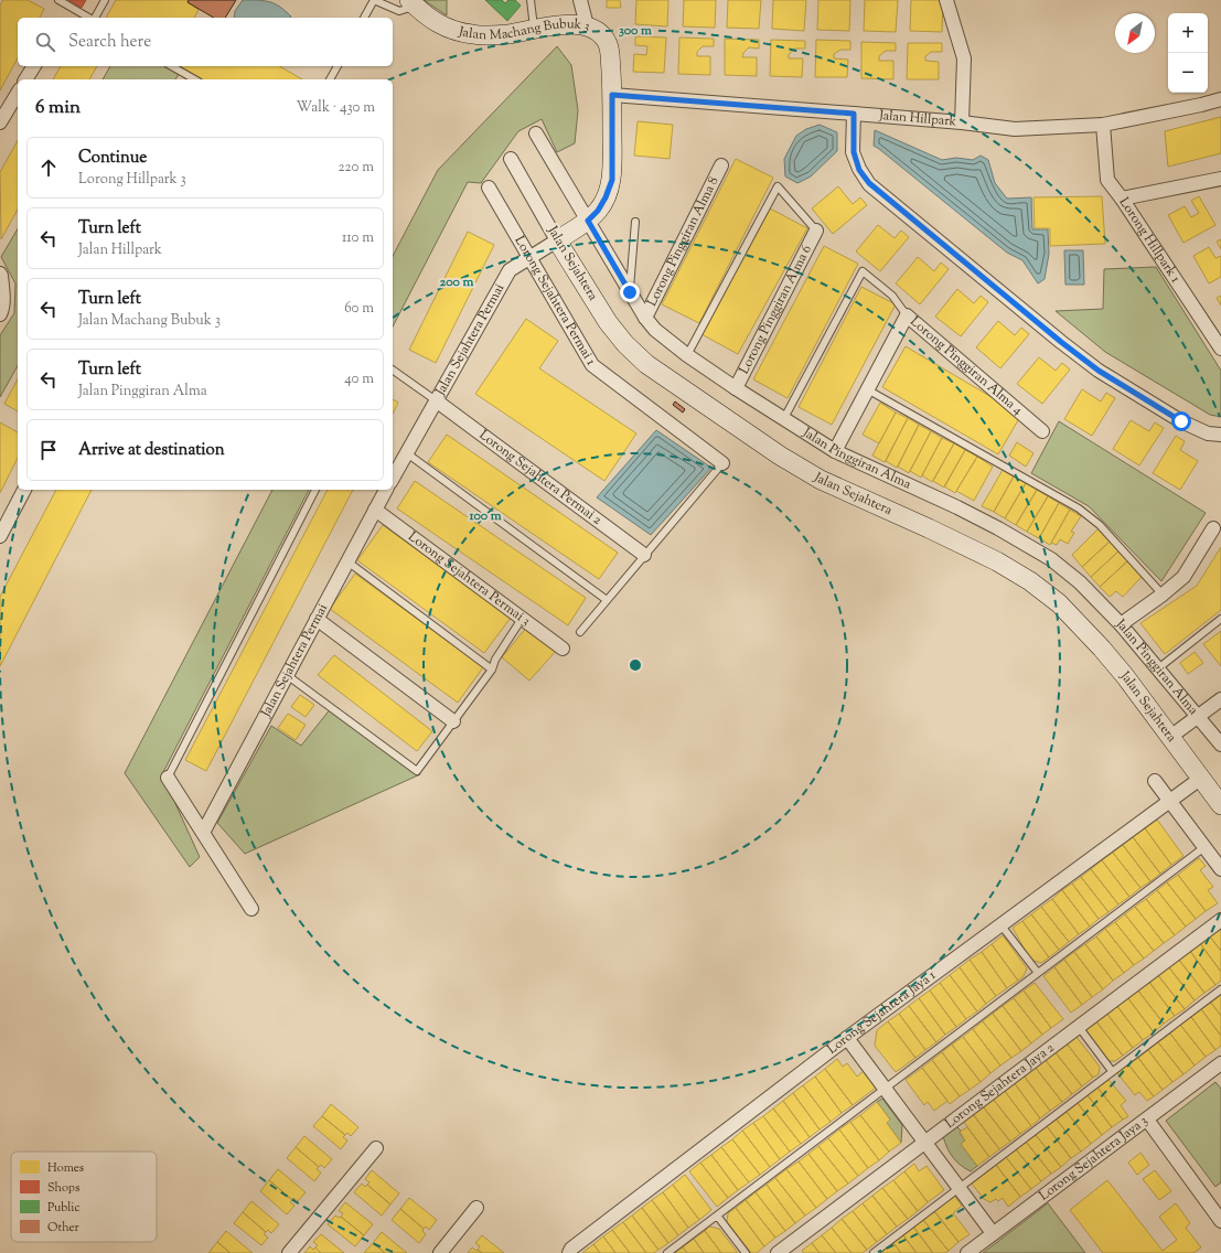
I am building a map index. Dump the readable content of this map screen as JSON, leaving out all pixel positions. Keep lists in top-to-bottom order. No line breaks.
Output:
{"streets":{"main road":["Jalan Machang Bubuk 3","Jalan Sejahtera"],"street":["Jalan Hillpark","Lorong Hillpark 1","Lorong Pinggiran Alma 8","Lorong Sejahtera Permai 1","Lorong Pinggiran Alma 6","Jalan Sejahtera Permai","Lorong Pinggiran Alma 4","Jalan Pinggiran Alma","Lorong Sejahtera Permai 2","Lorong Sejahtera Permai 3","Lorong Sejahtera Jaya 1","Lorong Sejahtera Jaya 2","Lorong Sejahtera Jaya 3"]},"crossings":[["Jalan Machang Bubuk 3","Jalan Hillpark"],["Jalan Machang Bubuk 3","Jalan Sejahtera"],["Jalan Machang Bubuk 3","Jalan Sejahtera Permai"],["Jalan Machang Bubuk 3","Jalan Pinggiran Alma"],["Jalan Hillpark","Lorong Hillpark 1"],["Lorong Pinggiran Alma 8","Jalan Pinggiran Alma"],["Jalan Sejahtera","Jalan Sejahtera Permai"],["Jalan Sejahtera","Lorong Sejahtera Jaya 1"],["Lorong Sejahtera Permai 1","Jalan Sejahtera Permai"],["Lorong Pinggiran Alma 6","Jalan Pinggiran Alma"],["Jalan Sejahtera Permai","Lorong Sejahtera Permai 2"],["Jalan Sejahtera Permai","Lorong Sejahtera Permai 3"],["Lorong Pinggiran Alma 4","Jalan Pinggiran Alma"]],"legend":["Homes","Shops","Public","Other"],"north":"bottom left","page":{"map_buttons":["+","−"],"search":"Search here","heading":["6 min","Walk · 430 m"],"list":[["Continue","Lorong Hillpark 3","220 m"],["Turn left","Jalan Hillpark","110 m"],["Turn left","Jalan Machang Bubuk 3","60 m"],["Turn left","Jalan Pinggiran Alma","40 m"],"Arrive at destination"]},"rings":["300 m","200 m","100 m"]}
